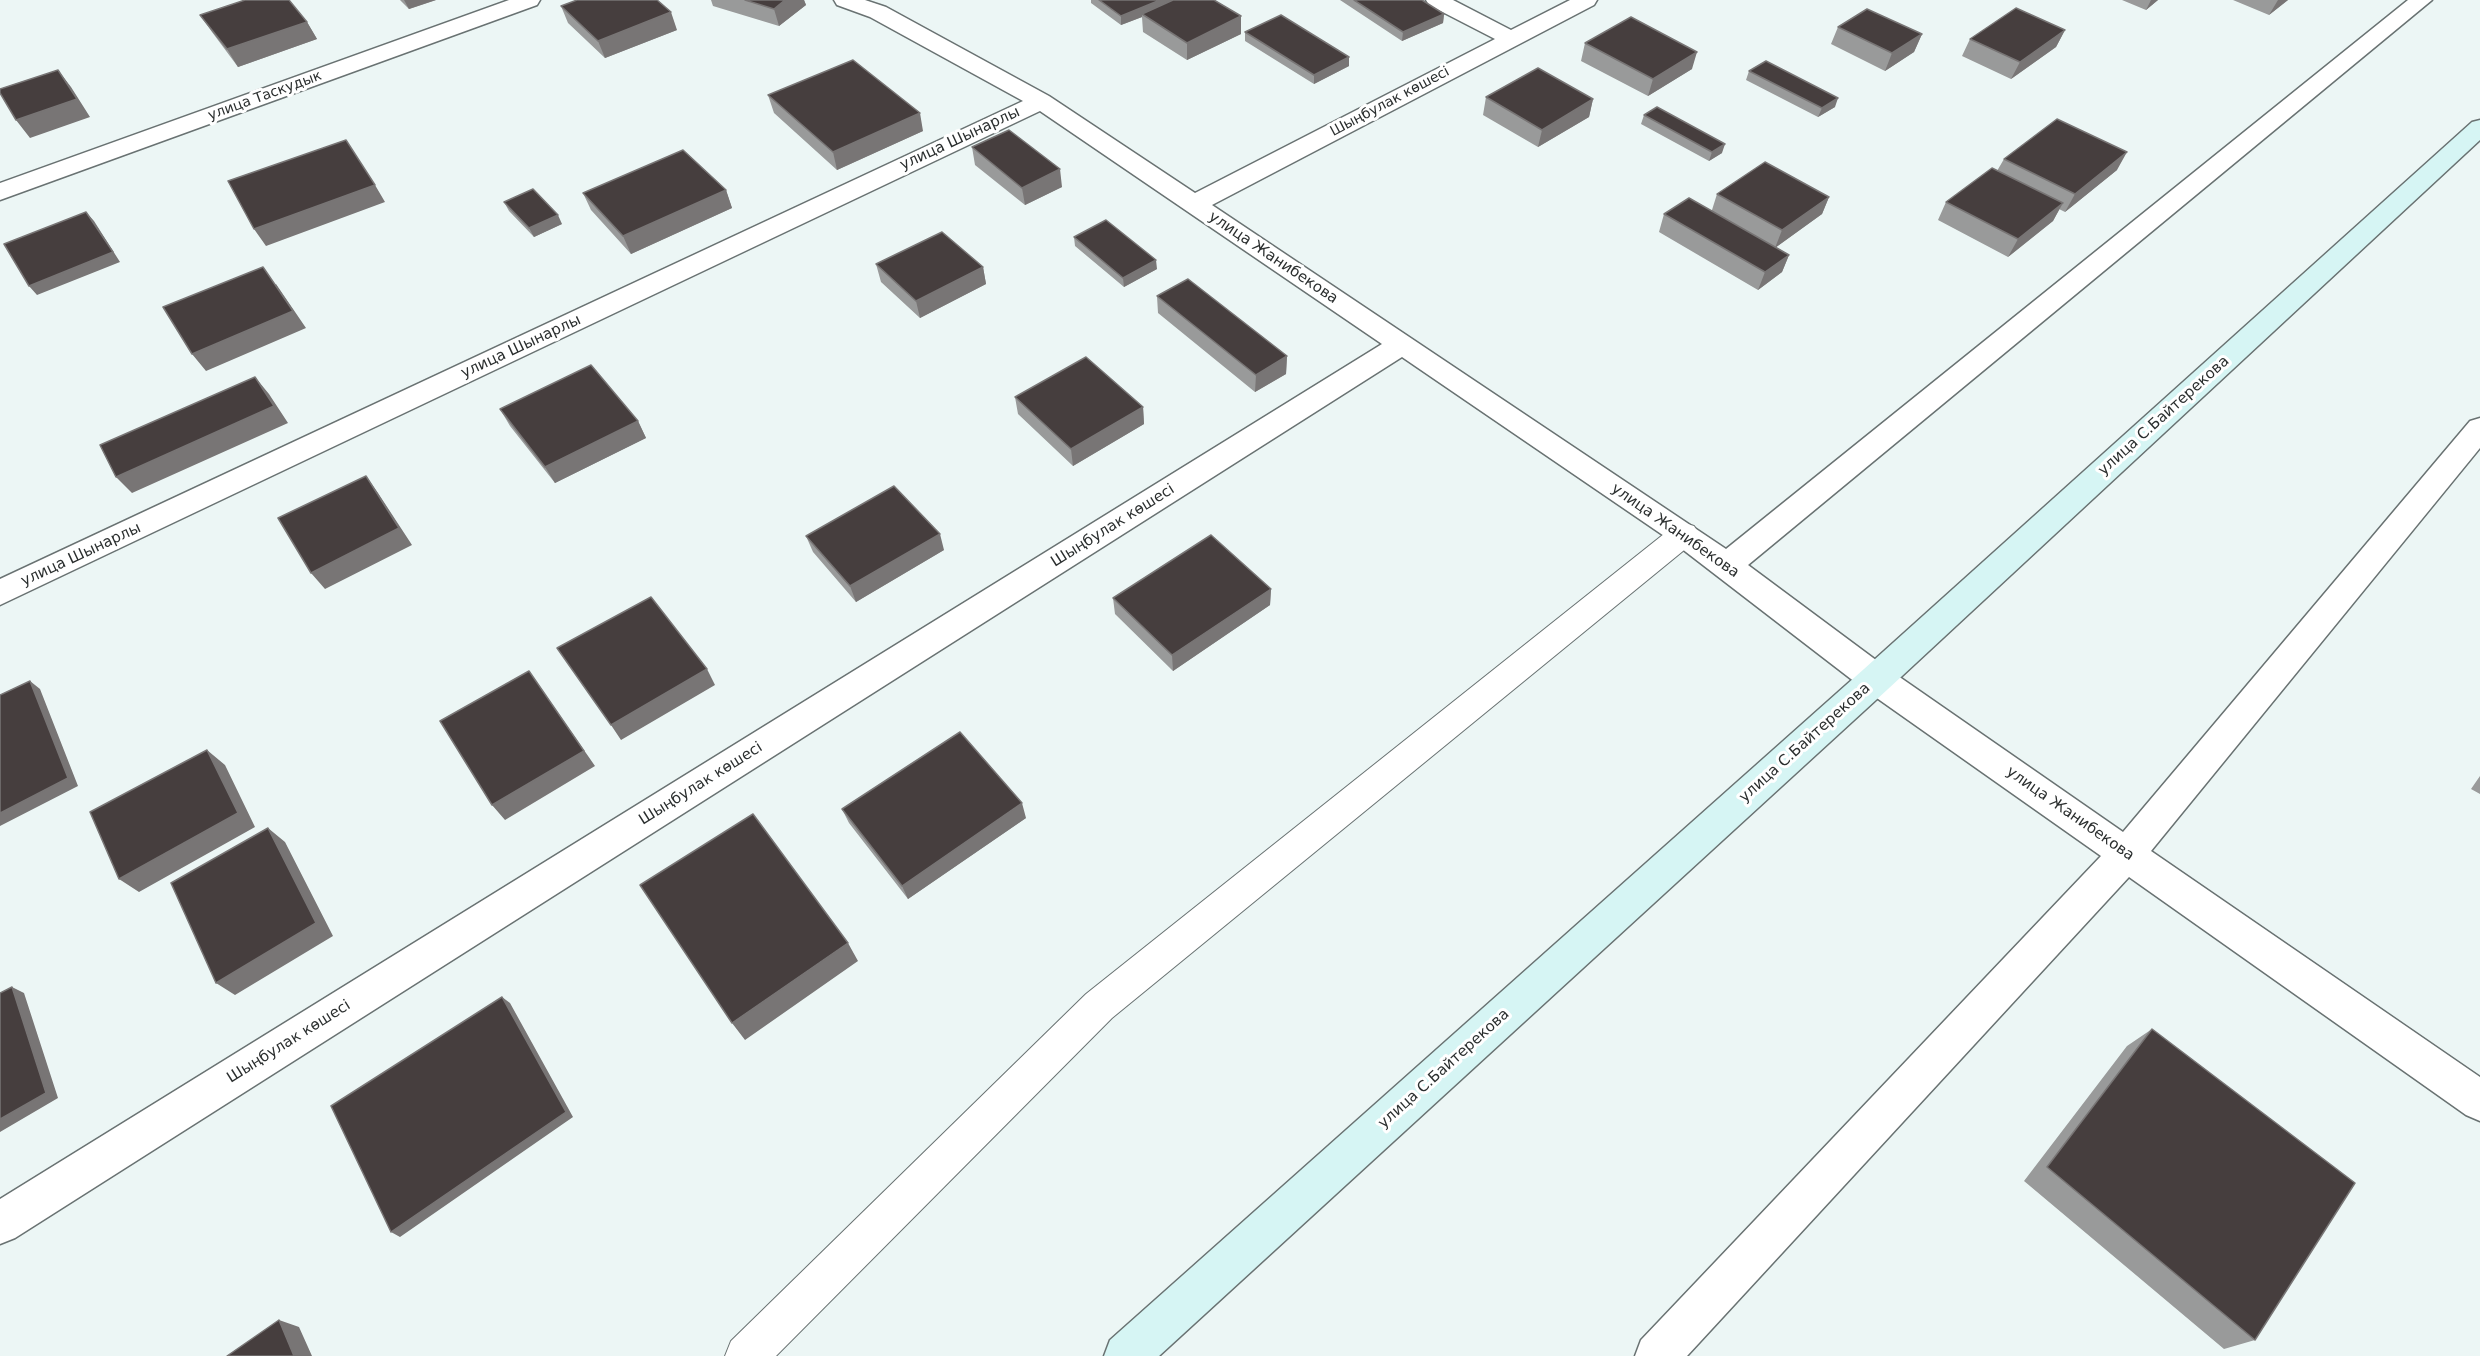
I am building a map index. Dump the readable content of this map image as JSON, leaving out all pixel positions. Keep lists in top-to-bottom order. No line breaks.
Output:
{"streets":{"main road":["улица С.Байтерекова"],"street":["улица Таскудык","Шыңбулак көшесі","улица Шынарлы","улица Жанибекова"]},"crossings":[["Шыңбулак көшесі","улица Жанибекова"],["улица Шынарлы","улица Жанибекова"],["улица Жанибекова","улица С.Байтерекова"]]}
